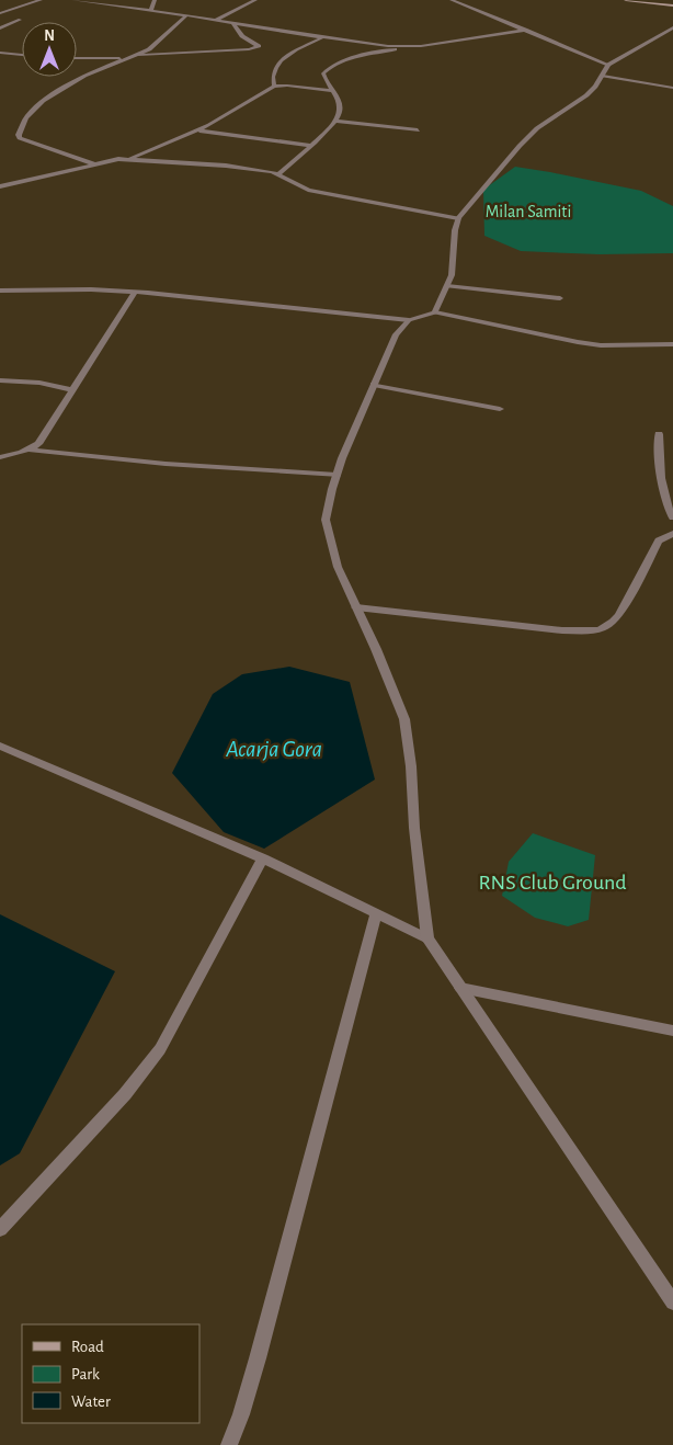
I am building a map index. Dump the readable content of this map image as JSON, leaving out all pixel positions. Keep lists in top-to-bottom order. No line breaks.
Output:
{"water":["Acarja Gora"],"parks":["Milan Samiti","RNS Club Ground"],"legend":["Road","Park","Water"],"north":"top"}
